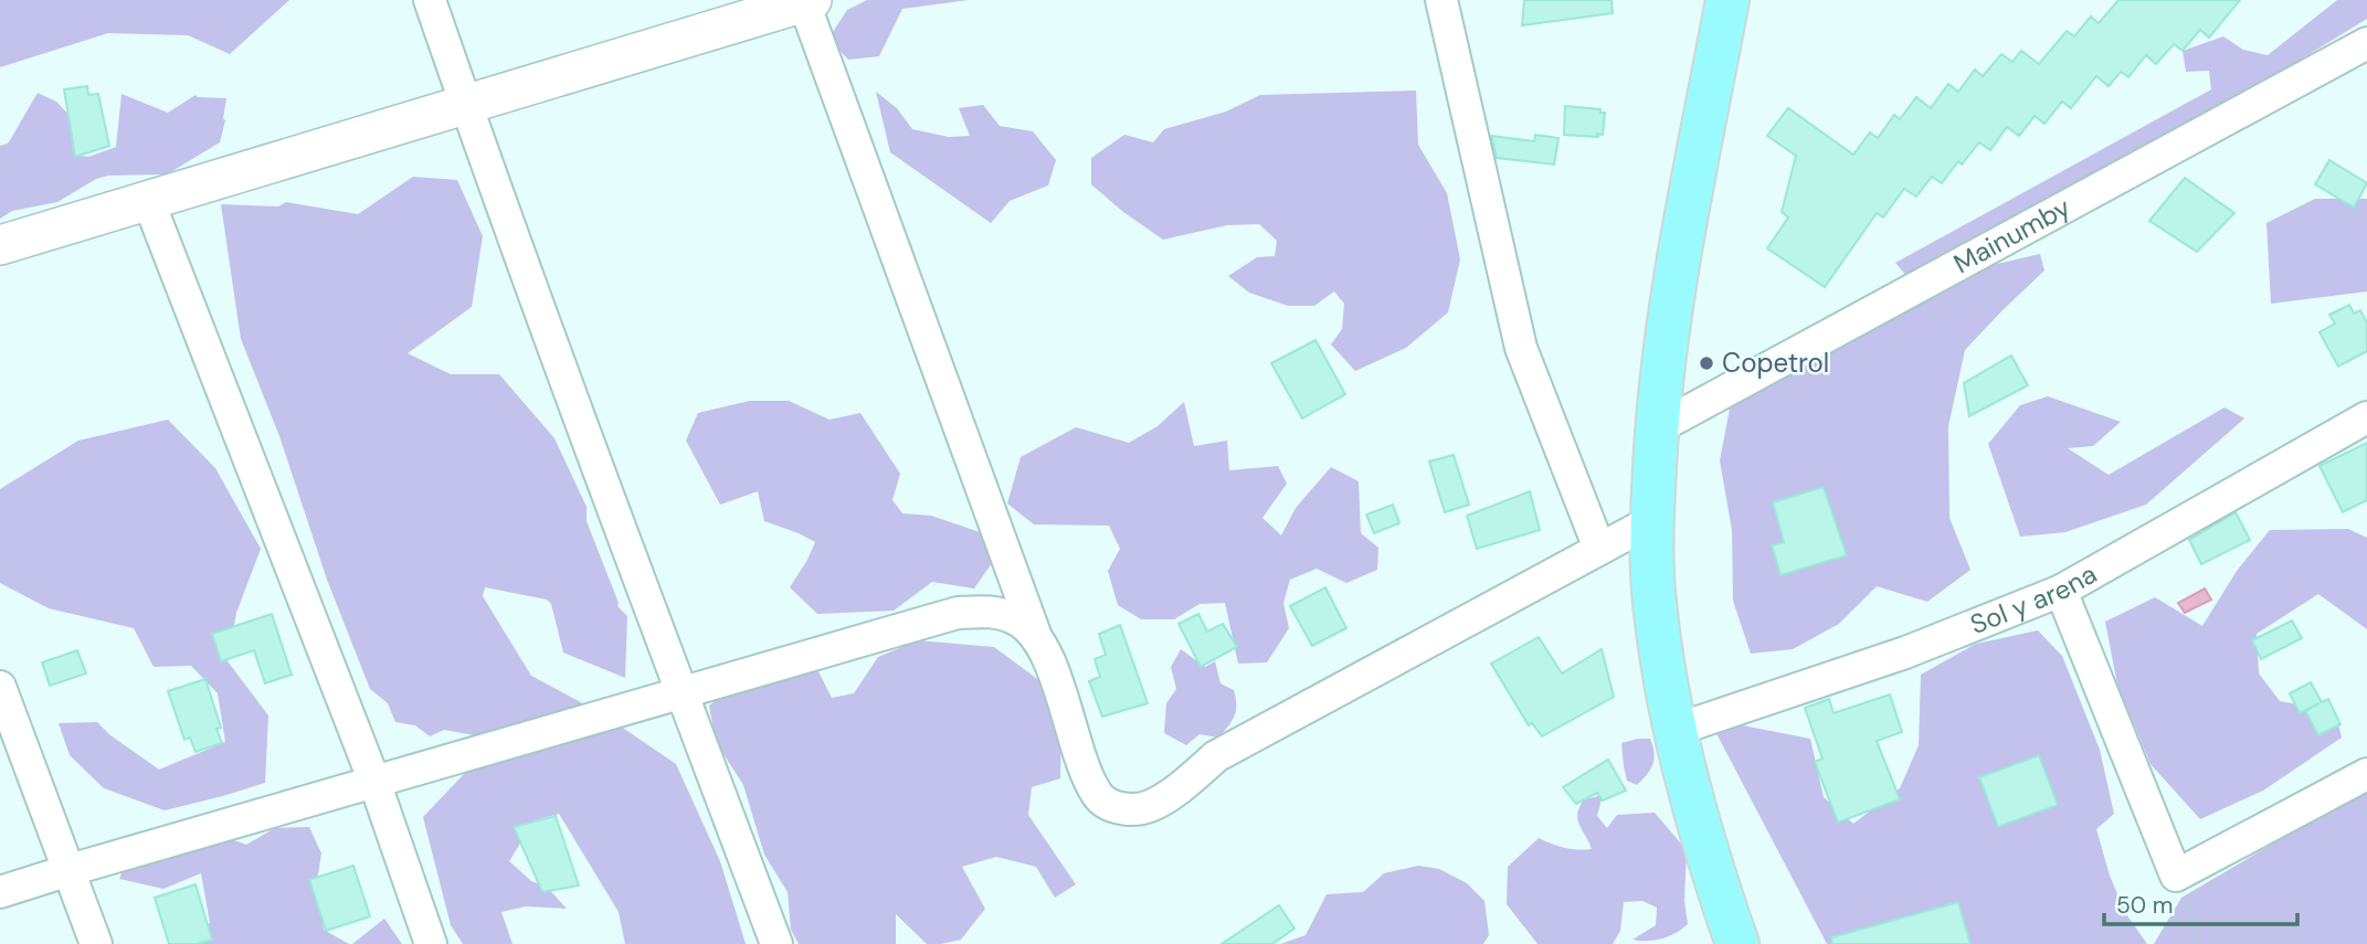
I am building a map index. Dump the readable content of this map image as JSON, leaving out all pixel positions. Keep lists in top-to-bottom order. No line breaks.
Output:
{"streets":{"street":["Mainumby","Sol y arena"]},"places":["Copetrol"],"scale_bar":"50 m"}
